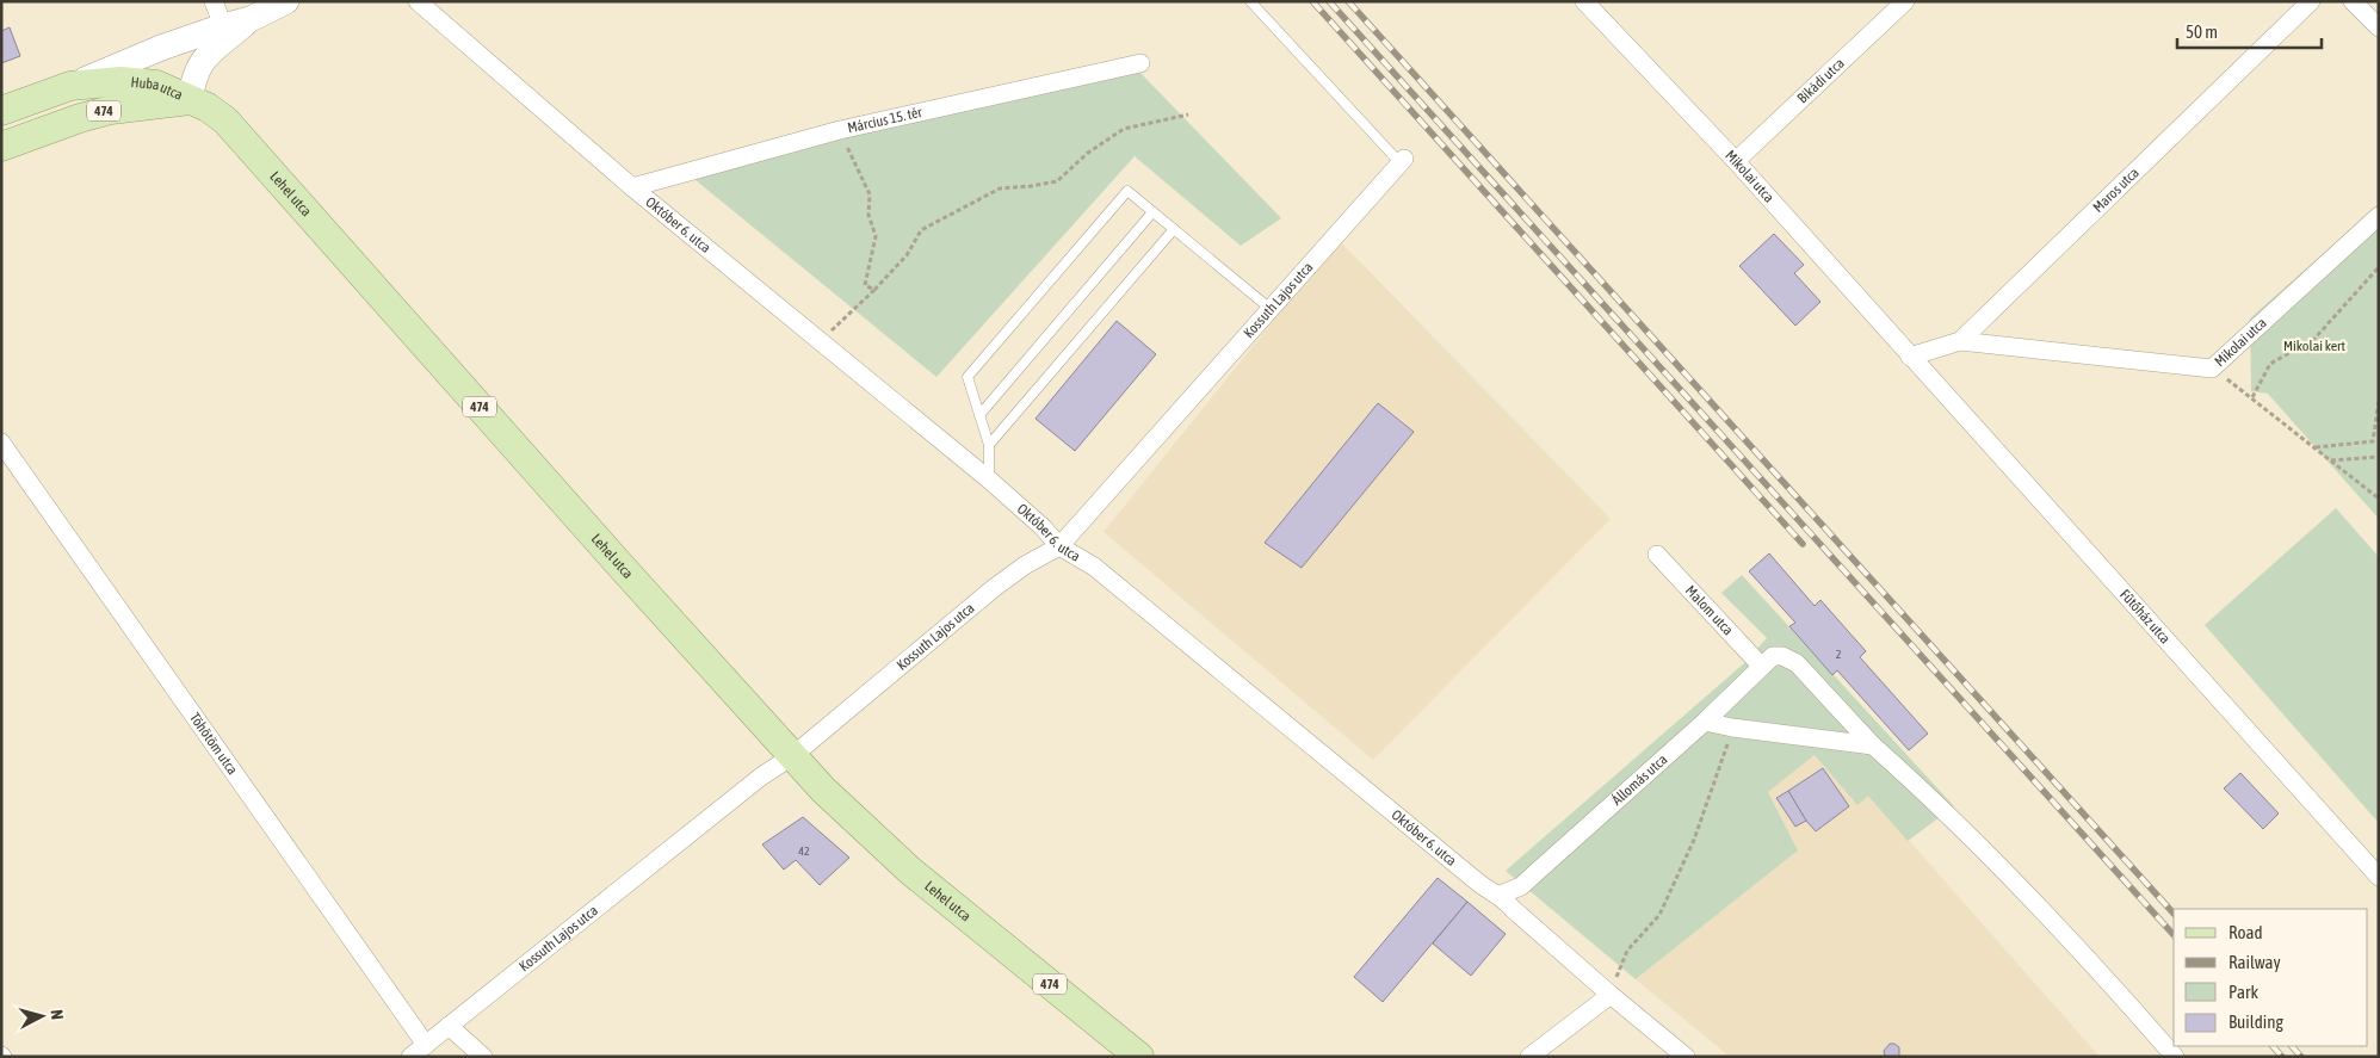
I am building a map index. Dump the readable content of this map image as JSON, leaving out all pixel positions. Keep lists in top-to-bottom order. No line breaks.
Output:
{"streets":{"main road":["Huba utca","474","Lehel utca"],"street":["Bikádi utca","Március 15. tér","Mikolai utca","Maros utca","Október 6. utca","Kossuth Lajos utca","Malom utca","Fűtőház utca","Töhötöm utca","Állomás utca"]},"crossings":[["Bikádi utca","Mikolai utca"],["Huba utca","Lehel utca"],["Március 15. tér","Október 6. utca"],["Mikolai utca","Maros utca"],["Mikolai utca","Fűtőház utca"],["Maros utca","Fűtőház utca"],["Lehel utca","Kossuth Lajos utca"],["Október 6. utca","Kossuth Lajos utca"],["Október 6. utca","Állomás utca"],["Kossuth Lajos utca","Töhötöm utca"],["Malom utca","Állomás utca"]],"parks":["Mikolai kert"],"house_numbers":["2","42"],"legend":["Road","Railway","Park","Building"],"scale_bar":"50 m","north":"right"}
